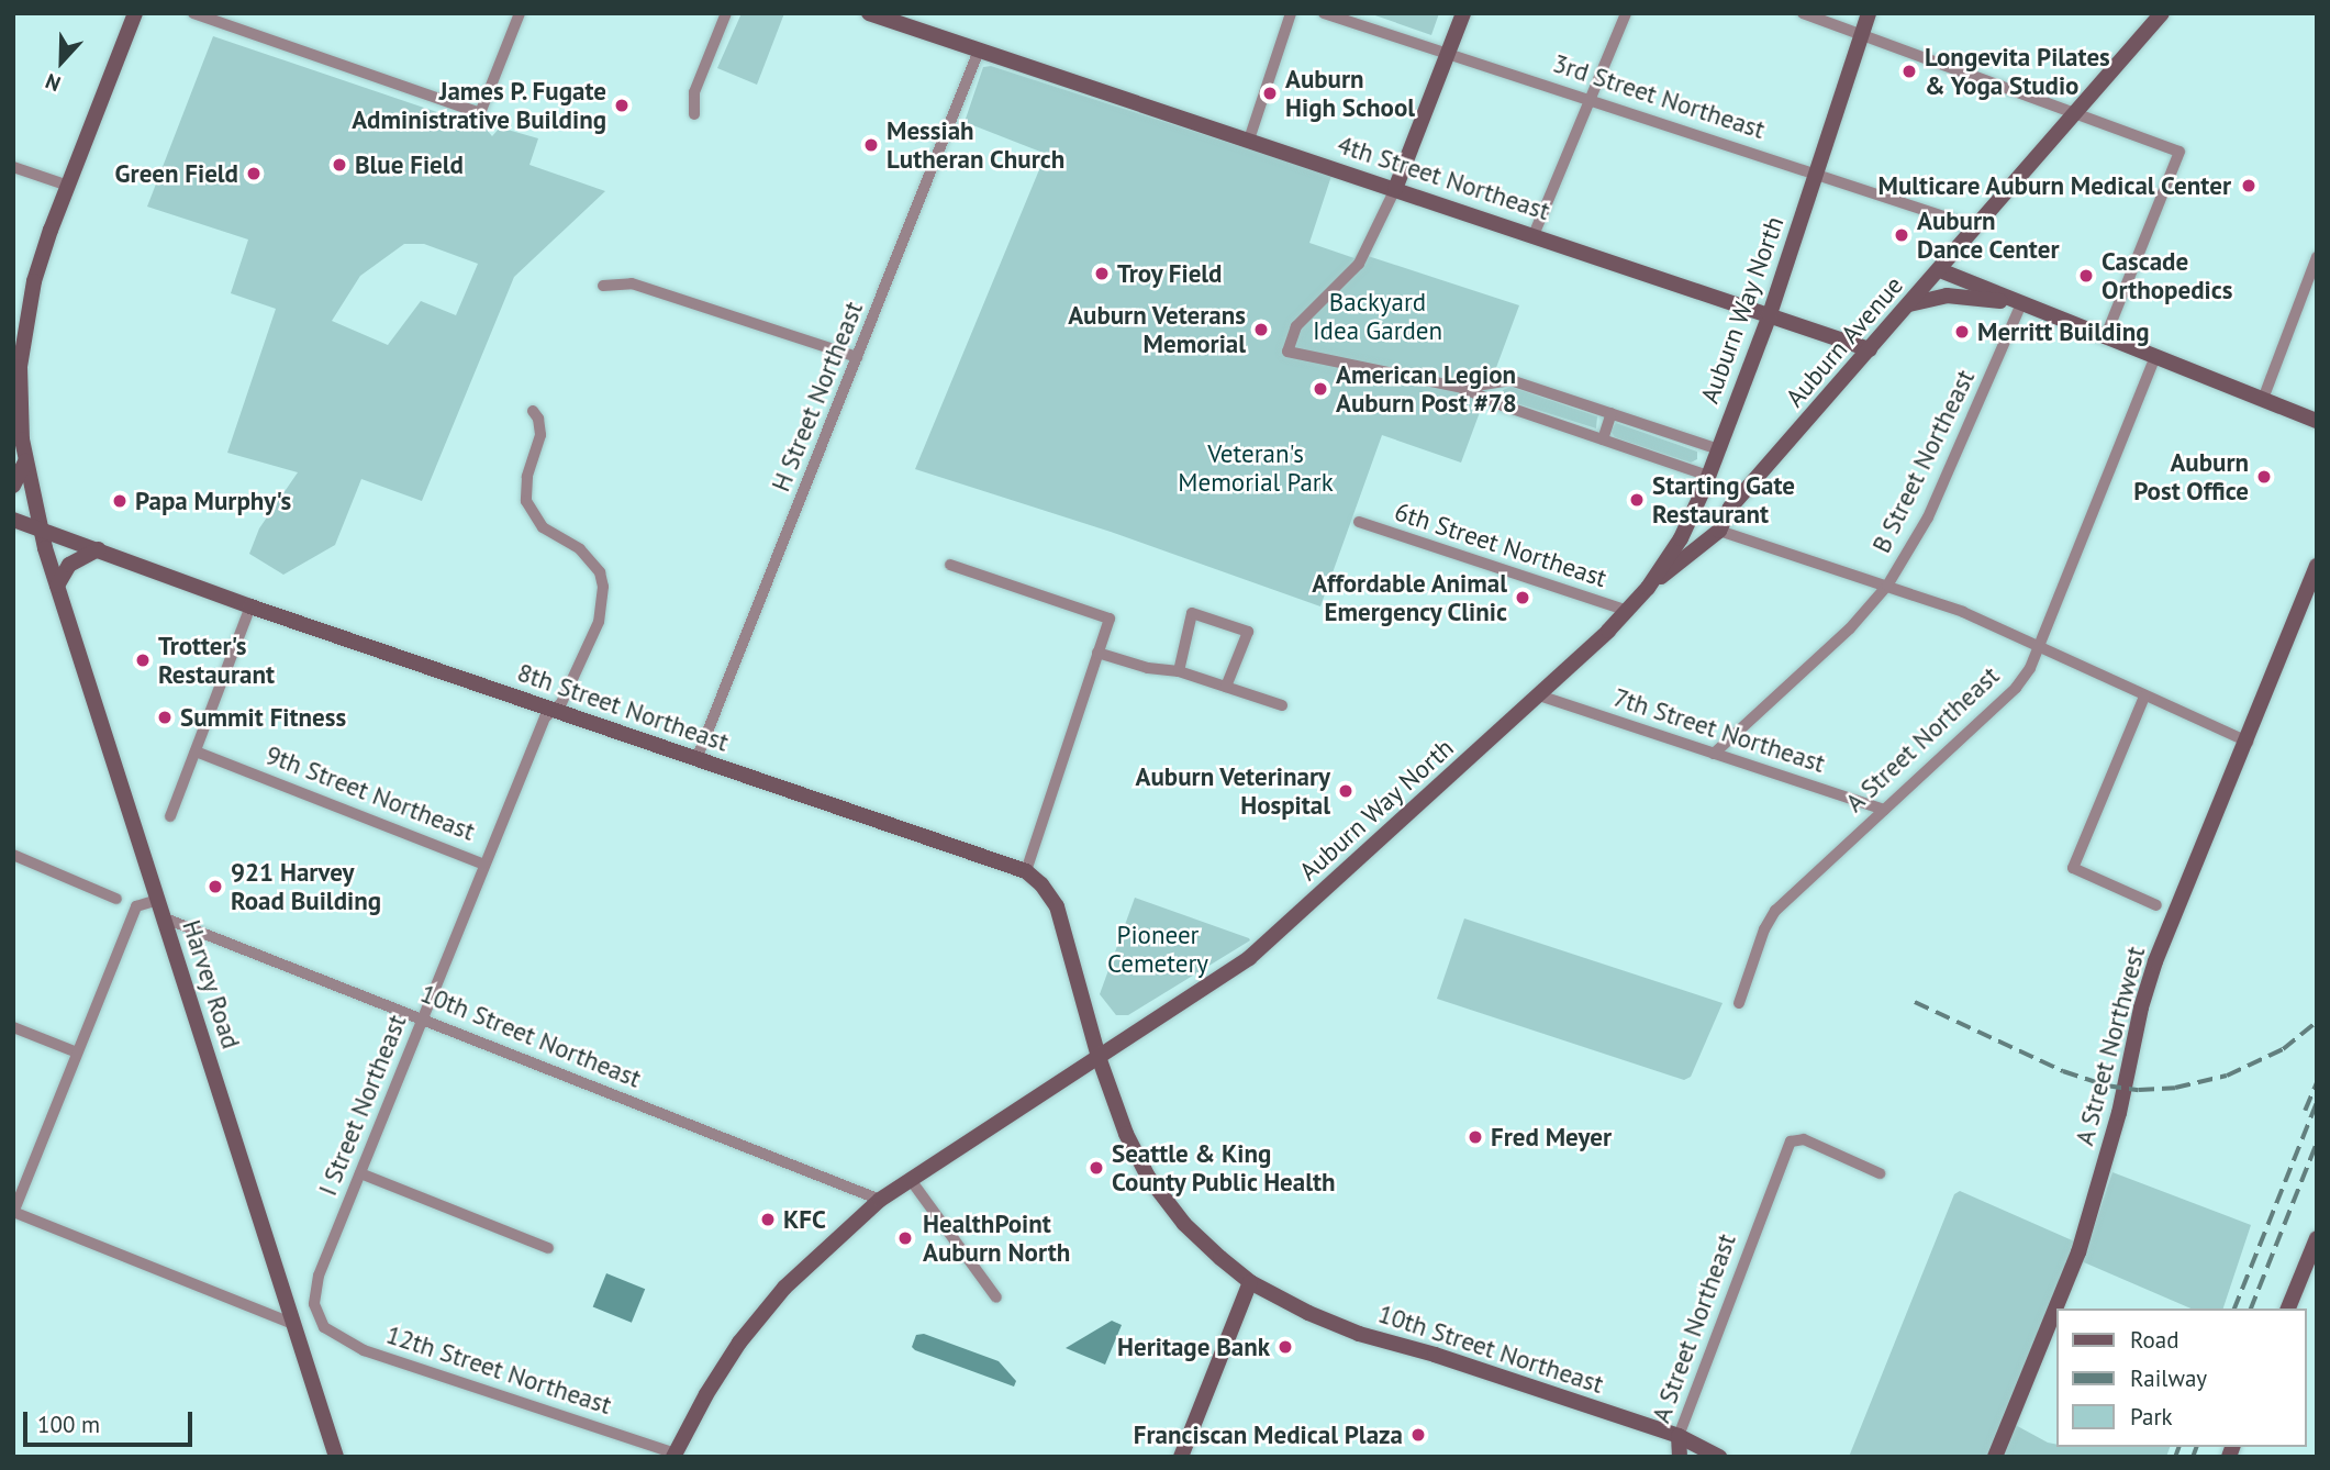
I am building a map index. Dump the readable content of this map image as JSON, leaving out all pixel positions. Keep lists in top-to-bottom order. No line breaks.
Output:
{"streets":{"street":["3rd Street Northeast","4th Street Northeast","Auburn Way North","Auburn Avenue","H Street Northeast","B Street Northeast","6th Street Northeast","8th Street Northeast","7th Street Northeast","A Street Northeast","9th Street Northeast","Harvey Road","10th Street Northeast","A Street Northwest","I Street Northeast","12th Street Northeast"]},"crossings":[["3rd Street Northeast","Auburn Way North"],["3rd Street Northeast","Auburn Avenue"],["4th Street Northeast","Auburn Way North"],["4th Street Northeast","Auburn Avenue"],["4th Street Northeast","H Street Northeast"],["Auburn Way North","6th Street Northeast"],["Auburn Way North","8th Street Northeast"],["Auburn Way North","7th Street Northeast"],["Auburn Way North","10th Street Northeast"],["Auburn Way North","12th Street Northeast"],["H Street Northeast","8th Street Northeast"],["B Street Northeast","7th Street Northeast"],["8th Street Northeast","Harvey Road"],["8th Street Northeast","I Street Northeast"],["7th Street Northeast","A Street Northeast"],["A Street Northeast","10th Street Northeast"],["9th Street Northeast","I Street Northeast"],["Harvey Road","10th Street Northeast"],["10th Street Northeast","I Street Northeast"],["I Street Northeast","12th Street Northeast"]],"parks":["Backyard Idea Garden","Veteran's Memorial Park","Pioneer Cemetery"],"places":["Longevita Pilates & Yoga Studio","Auburn High School","James P. Fugate Administrative Building","Messiah Lutheran Church","Blue Field","Green Field","Multicare Auburn Medical Center","Auburn Dance Center","Troy Field","Cascade Orthopedics","Auburn Veterans Memorial","Merritt Building","American Legion Auburn Post #78","Auburn Post Office","Starting Gate Restaurant","Papa Murphy's","Affordable Animal Emergency Clinic","Trotter's Restaurant","Summit Fitness","Auburn Veterinary Hospital","921 Harvey Road Building","Fred Meyer","Seattle & King County Public Health","KFC","HealthPoint Auburn North","Heritage Bank","Franciscan Medical Plaza"],"legend":["Road","Railway","Park"],"scale_bar":"100 m","north":"bottom"}
